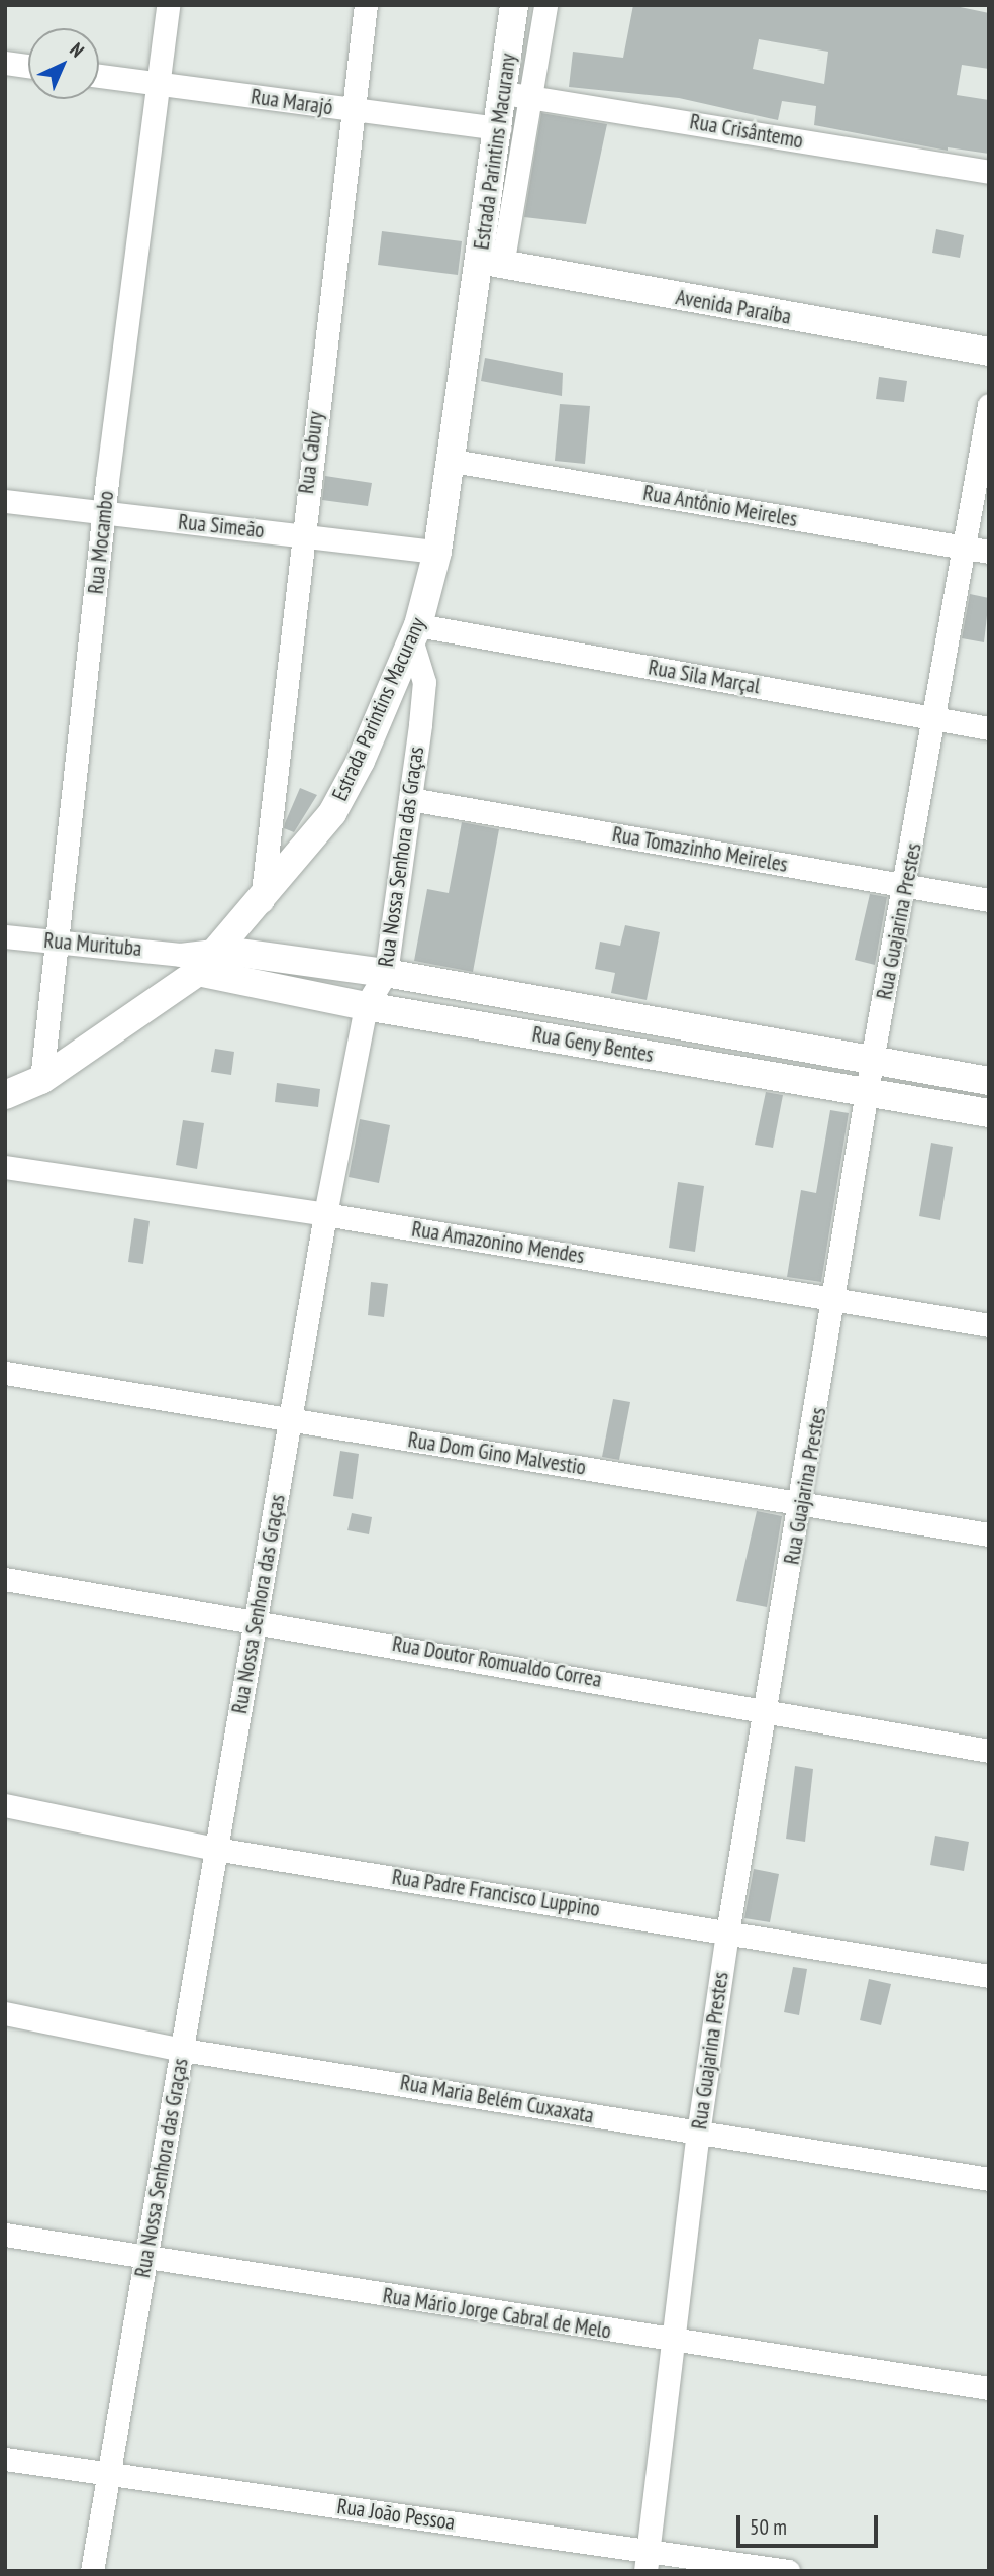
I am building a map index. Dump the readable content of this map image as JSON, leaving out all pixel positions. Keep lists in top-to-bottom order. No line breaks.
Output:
{"streets":{"street":["Rua Marajó","Rua Crisântemo","Estrada Parintins Macurany","Avenida Paraíba","Rua Cabury","Rua Antônio Meireles","Rua Simeão","Rua Mocambo","Rua Sila Marçal","Rua Tomazinho Meireles","Rua Nossa Senhora das Graças","Rua Guajarina Prestes","Rua Murituba","Rua Geny Bentes","Rua Amazonino Mendes","Rua Dom Gino Malvestio","Rua Doutor Romualdo Correa","Rua Padre Francisco Luppino","Rua Maria Belém Cuxaxata","Rua Mário Jorge Cabral de Melo","Rua João Pessoa"]},"crossings":[["Rua Marajó","Estrada Parintins Macurany"],["Rua Marajó","Rua Cabury"],["Rua Marajó","Rua Mocambo"],["Rua Crisântemo","Estrada Parintins Macurany"],["Estrada Parintins Macurany","Avenida Paraíba"],["Estrada Parintins Macurany","Rua Cabury"],["Estrada Parintins Macurany","Rua Antônio Meireles"],["Estrada Parintins Macurany","Rua Simeão"],["Estrada Parintins Macurany","Rua Mocambo"],["Estrada Parintins Macurany","Rua Sila Marçal"],["Estrada Parintins Macurany","Rua Nossa Senhora das Graças"],["Estrada Parintins Macurany","Rua Murituba"],["Estrada Parintins Macurany","Rua Geny Bentes"],["Rua Cabury","Rua Simeão"],["Rua Antônio Meireles","Rua Guajarina Prestes"],["Rua Simeão","Rua Mocambo"],["Rua Mocambo","Rua Murituba"],["Rua Sila Marçal","Rua Nossa Senhora das Graças"],["Rua Sila Marçal","Rua Guajarina Prestes"],["Rua Tomazinho Meireles","Rua Nossa Senhora das Graças"],["Rua Tomazinho Meireles","Rua Guajarina Prestes"],["Rua Nossa Senhora das Graças","Rua Geny Bentes"],["Rua Nossa Senhora das Graças","Rua Amazonino Mendes"],["Rua Nossa Senhora das Graças","Rua Dom Gino Malvestio"],["Rua Nossa Senhora das Graças","Rua Doutor Romualdo Correa"],["Rua Nossa Senhora das Graças","Rua Padre Francisco Luppino"],["Rua Nossa Senhora das Graças","Rua Maria Belém Cuxaxata"],["Rua Nossa Senhora das Graças","Rua Mário Jorge Cabral de Melo"],["Rua Nossa Senhora das Graças","Rua João Pessoa"],["Rua Guajarina Prestes","Rua Geny Bentes"],["Rua Guajarina Prestes","Rua Amazonino Mendes"],["Rua Guajarina Prestes","Rua Dom Gino Malvestio"],["Rua Guajarina Prestes","Rua Doutor Romualdo Correa"],["Rua Guajarina Prestes","Rua Padre Francisco Luppino"],["Rua Guajarina Prestes","Rua Maria Belém Cuxaxata"],["Rua Guajarina Prestes","Rua Mário Jorge Cabral de Melo"],["Rua Guajarina Prestes","Rua João Pessoa"],["Rua Murituba","Rua Geny Bentes"]],"scale_bar":"50 m","north":"top right"}
